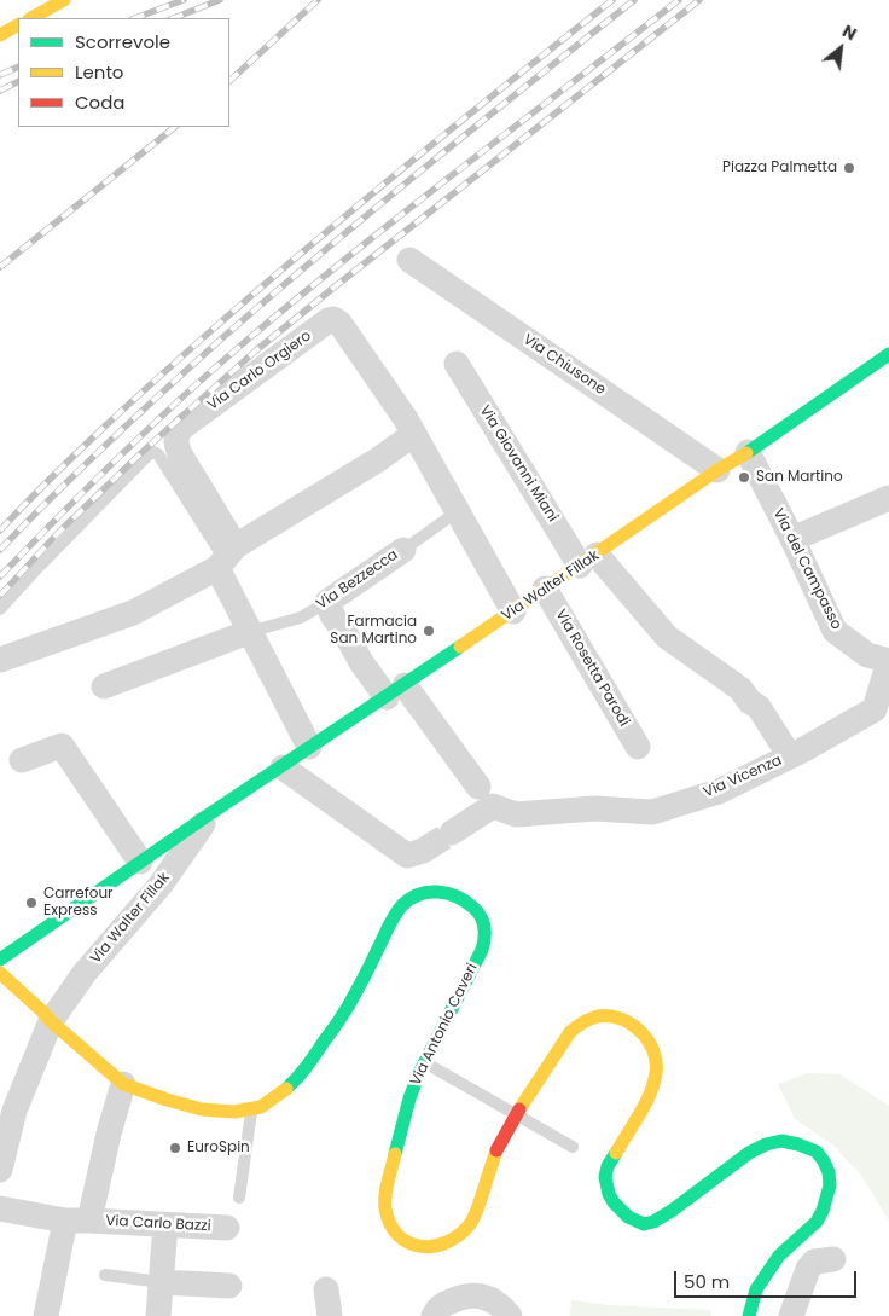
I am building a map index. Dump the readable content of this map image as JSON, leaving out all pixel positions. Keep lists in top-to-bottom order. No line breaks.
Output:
{"streets":{"street":["Via Chiusone","Via Carlo Orgiero","Via Giovanni Miani","Via del Campasso","Via Bezzecca","Via Walter Fillak","Via Rosetta Parodi","Via Vicenza","Via Antonio Caveri","Via Carlo Bazzi"]},"crossings":[["Via Chiusone","Via Walter Fillak"],["Via Carlo Orgiero","Via Bezzecca"],["Via Carlo Orgiero","Via Walter Fillak"],["Via Giovanni Miani","Via Walter Fillak"],["Via Giovanni Miani","Via Vicenza"],["Via del Campasso","Via Walter Fillak"],["Via del Campasso","Via Vicenza"],["Via Walter Fillak","Via Rosetta Parodi"],["Via Walter Fillak","Via Antonio Caveri"],["Via Antonio Caveri","Via Carlo Bazzi"]],"places":["Piazza Palmetta","San Martino","Farmacia San Martino","Carrefour Express","EuroSpin"],"legend":["Scorrevole","Lento","Coda"],"scale_bar":"50 m","north":"top right"}
